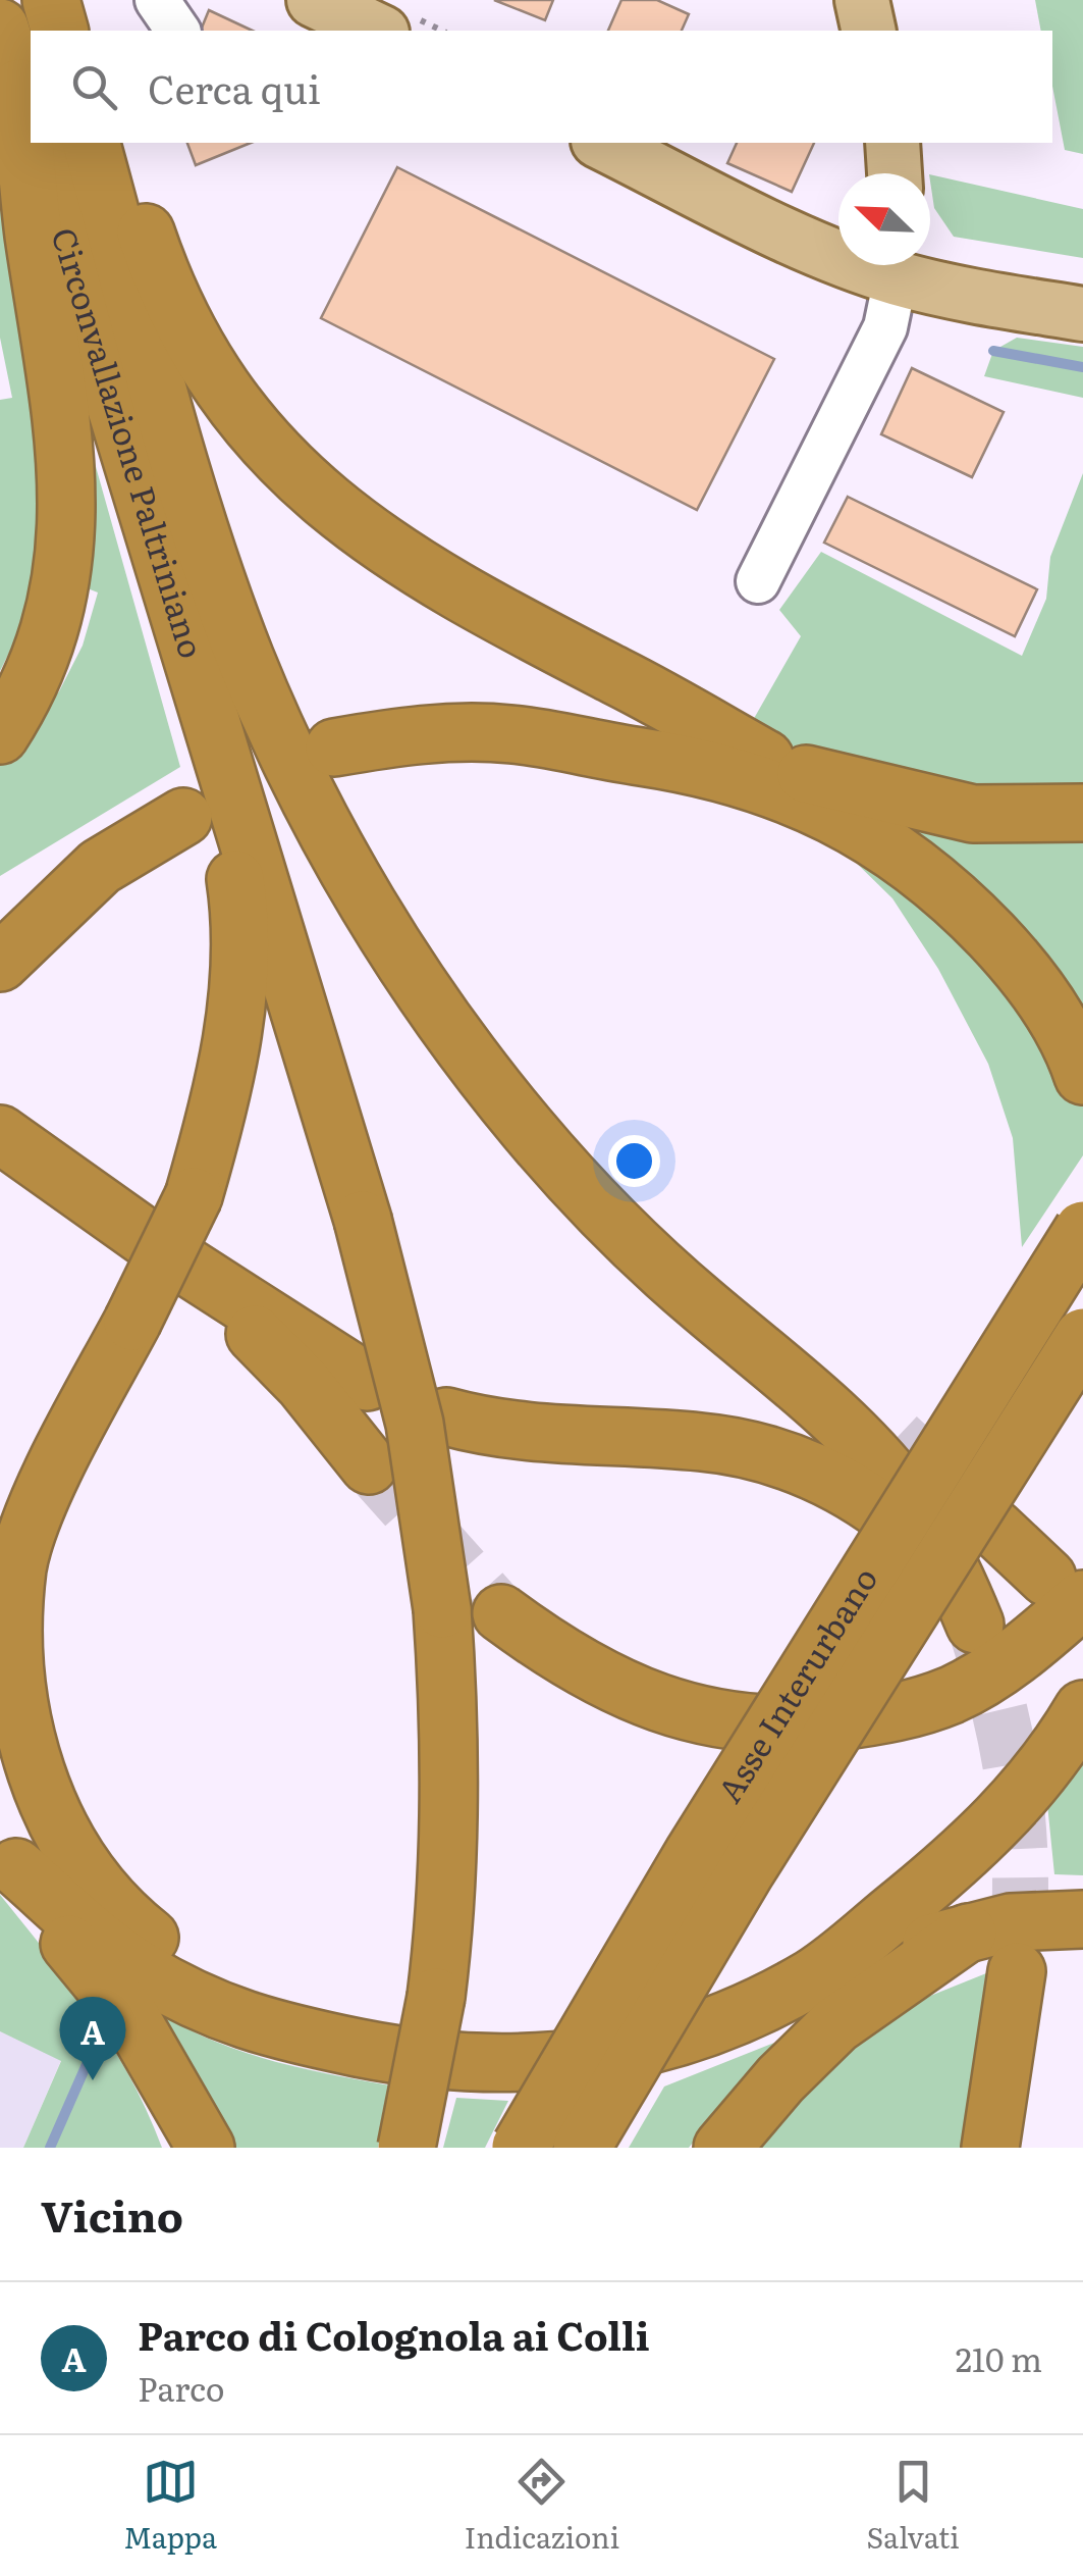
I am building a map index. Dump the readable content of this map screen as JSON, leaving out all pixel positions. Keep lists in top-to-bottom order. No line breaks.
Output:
{"streets":{"highway":["Circonvallazione Paltriniano","Asse Interurbano"]},"north":"top left","page":{"search":"Cerca qui","pins":"A","heading":"Vicino","list":[{"mark":"A","name":"Parco di Colognola ai Colli","note":"Parco","value":"210 m"}],"nav":["Mappa","Indicazioni","Salvati"]}}
